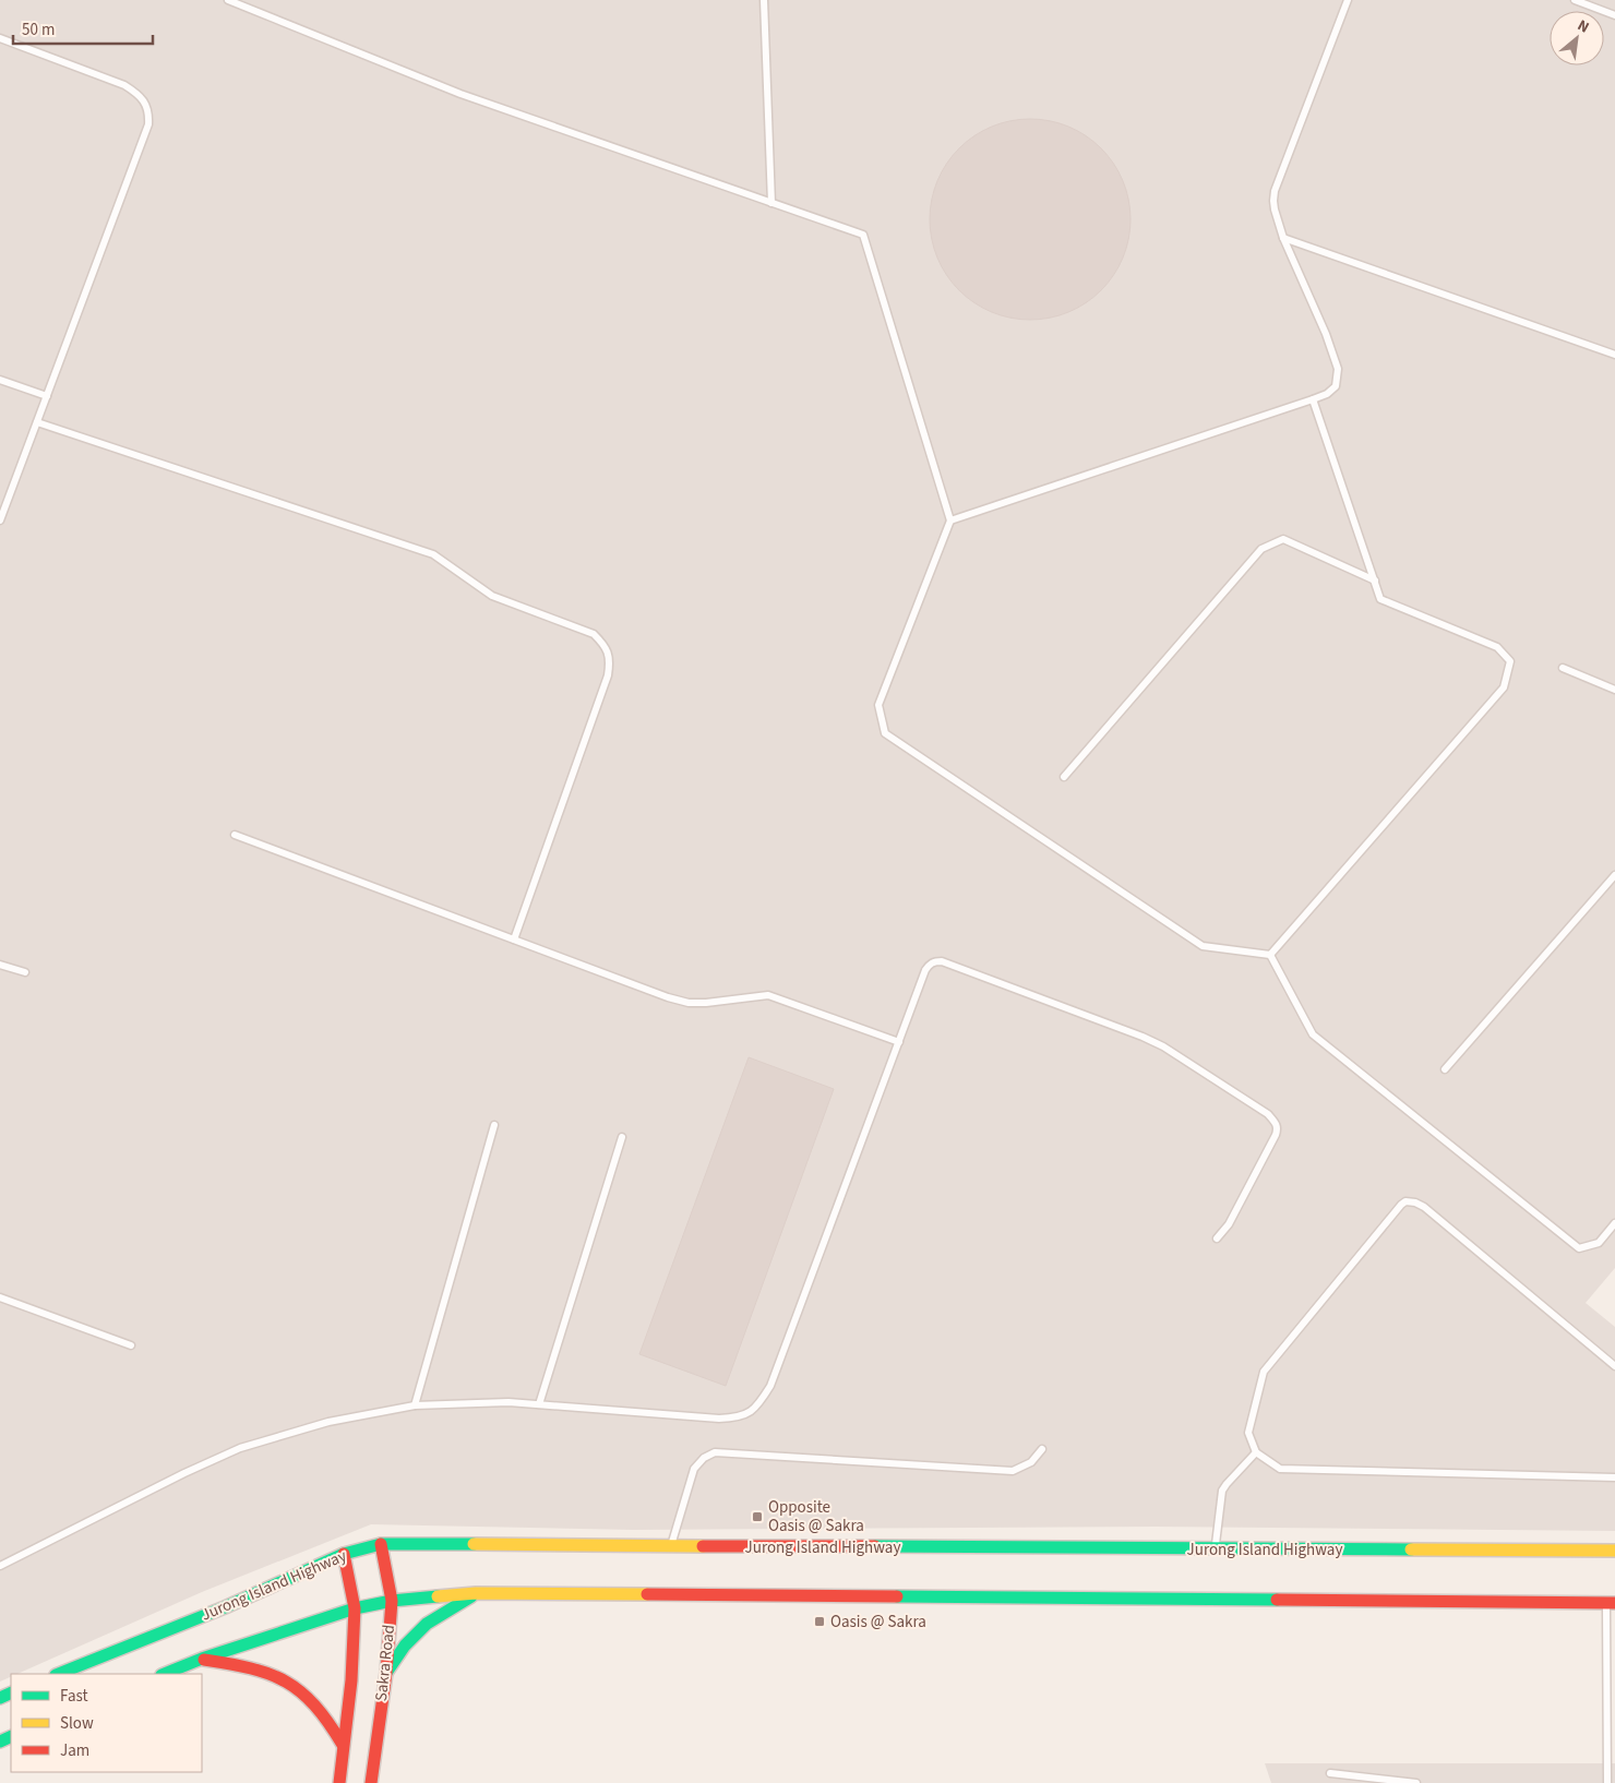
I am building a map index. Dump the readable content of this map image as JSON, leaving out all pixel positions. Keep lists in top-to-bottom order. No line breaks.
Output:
{"streets":{"main road":["Jurong Island Highway","Sakra Road"]},"crossings":[["Jurong Island Highway","Sakra Road"]],"places":{"transit":["Opposite Oasis @ Sakra","Oasis @ Sakra"]},"legend":["Fast","Slow","Jam"],"scale_bar":"50 m","north":"top right"}
